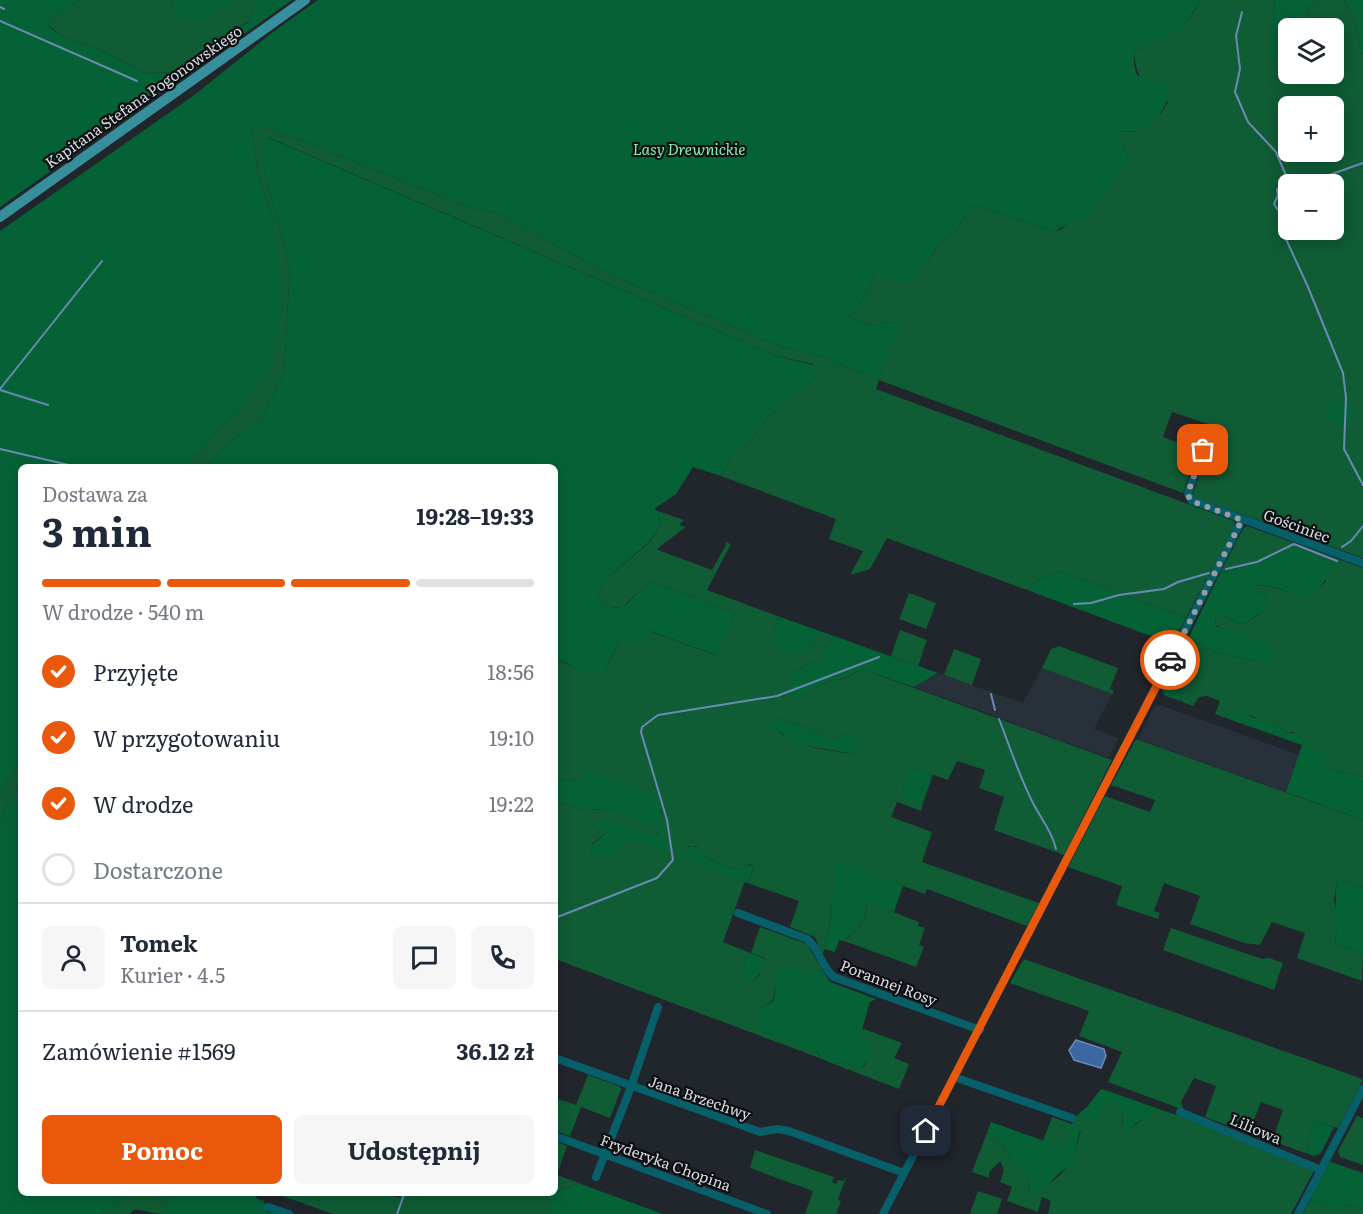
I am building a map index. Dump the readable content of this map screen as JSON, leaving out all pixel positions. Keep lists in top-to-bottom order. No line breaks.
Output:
{"streets":{"main road":["Kapitana Stefana Pogonowskiego"],"street":["Gościniec","Porannej Rosy","Jana Brzechwy","Liliowa","Fryderyka Chopina"]},"parks":["Lasy Drewnickie"],"page":{"map_buttons":["+","−"],"heading":["3 min","Dostawa za","19:28–19:33"],"panel":["Tomek","Kurier · 4.5","Zamówienie #1569","36.12 zł"],"bar":"W drodze · 540 m","list":[["Przyjęte","18:56"],["W przygotowaniu","19:10"],["W drodze","19:22"],"Dostarczone"],"buttons":["Pomoc","Udostępnij"]}}
